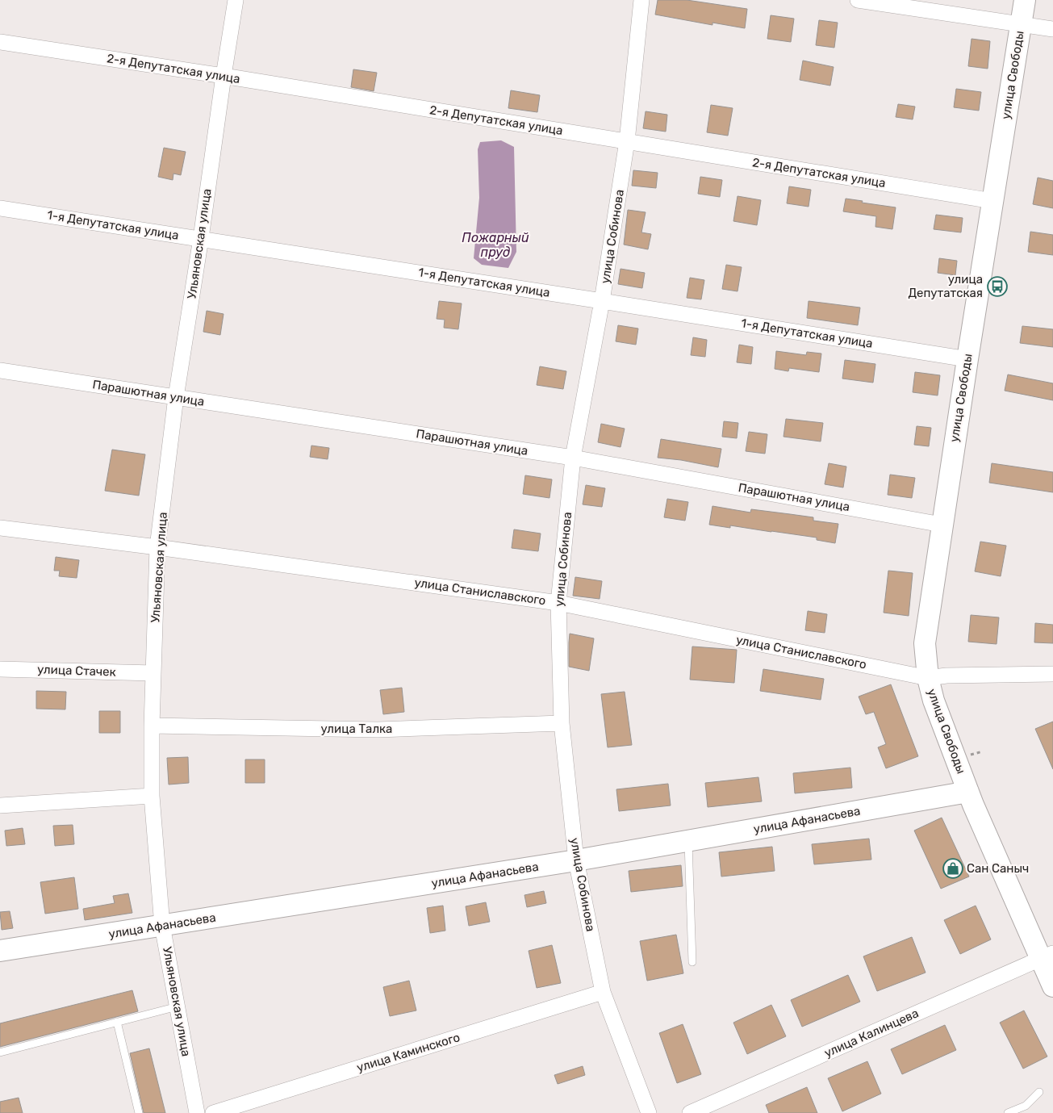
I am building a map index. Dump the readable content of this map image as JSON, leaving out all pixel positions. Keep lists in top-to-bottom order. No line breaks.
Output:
{"streets":{"street":["2-я Депутатская улица","улица Свободы","1-я Депутатская улица","улица Собинова","Ульяновская улица","Парашютная улица","улица Станиславского","улица Стачек","улица Талка","улица Афанасьева","улица Калинцева","улица Каминского"]},"crossings":[["2-я Депутатская улица","улица Свободы"],["2-я Депутатская улица","улица Собинова"],["2-я Депутатская улица","Ульяновская улица"],["улица Свободы","1-я Депутатская улица"],["улица Свободы","Парашютная улица"],["улица Свободы","улица Станиславского"],["улица Свободы","улица Афанасьева"],["улица Свободы","улица Калинцева"],["1-я Депутатская улица","улица Собинова"],["1-я Депутатская улица","Ульяновская улица"],["улица Собинова","Парашютная улица"],["улица Собинова","улица Станиславского"],["улица Собинова","улица Талка"],["улица Собинова","улица Афанасьева"],["улица Собинова","улица Каминского"],["Ульяновская улица","Парашютная улица"],["Ульяновская улица","улица Станиславского"],["Ульяновская улица","улица Стачек"],["Ульяновская улица","улица Талка"],["Ульяновская улица","улица Афанасьева"]],"water":["Пожарный пруд"],"places":{"bus stop":["улица Депутатская"],"shop":["Сан Саныч"]}}
